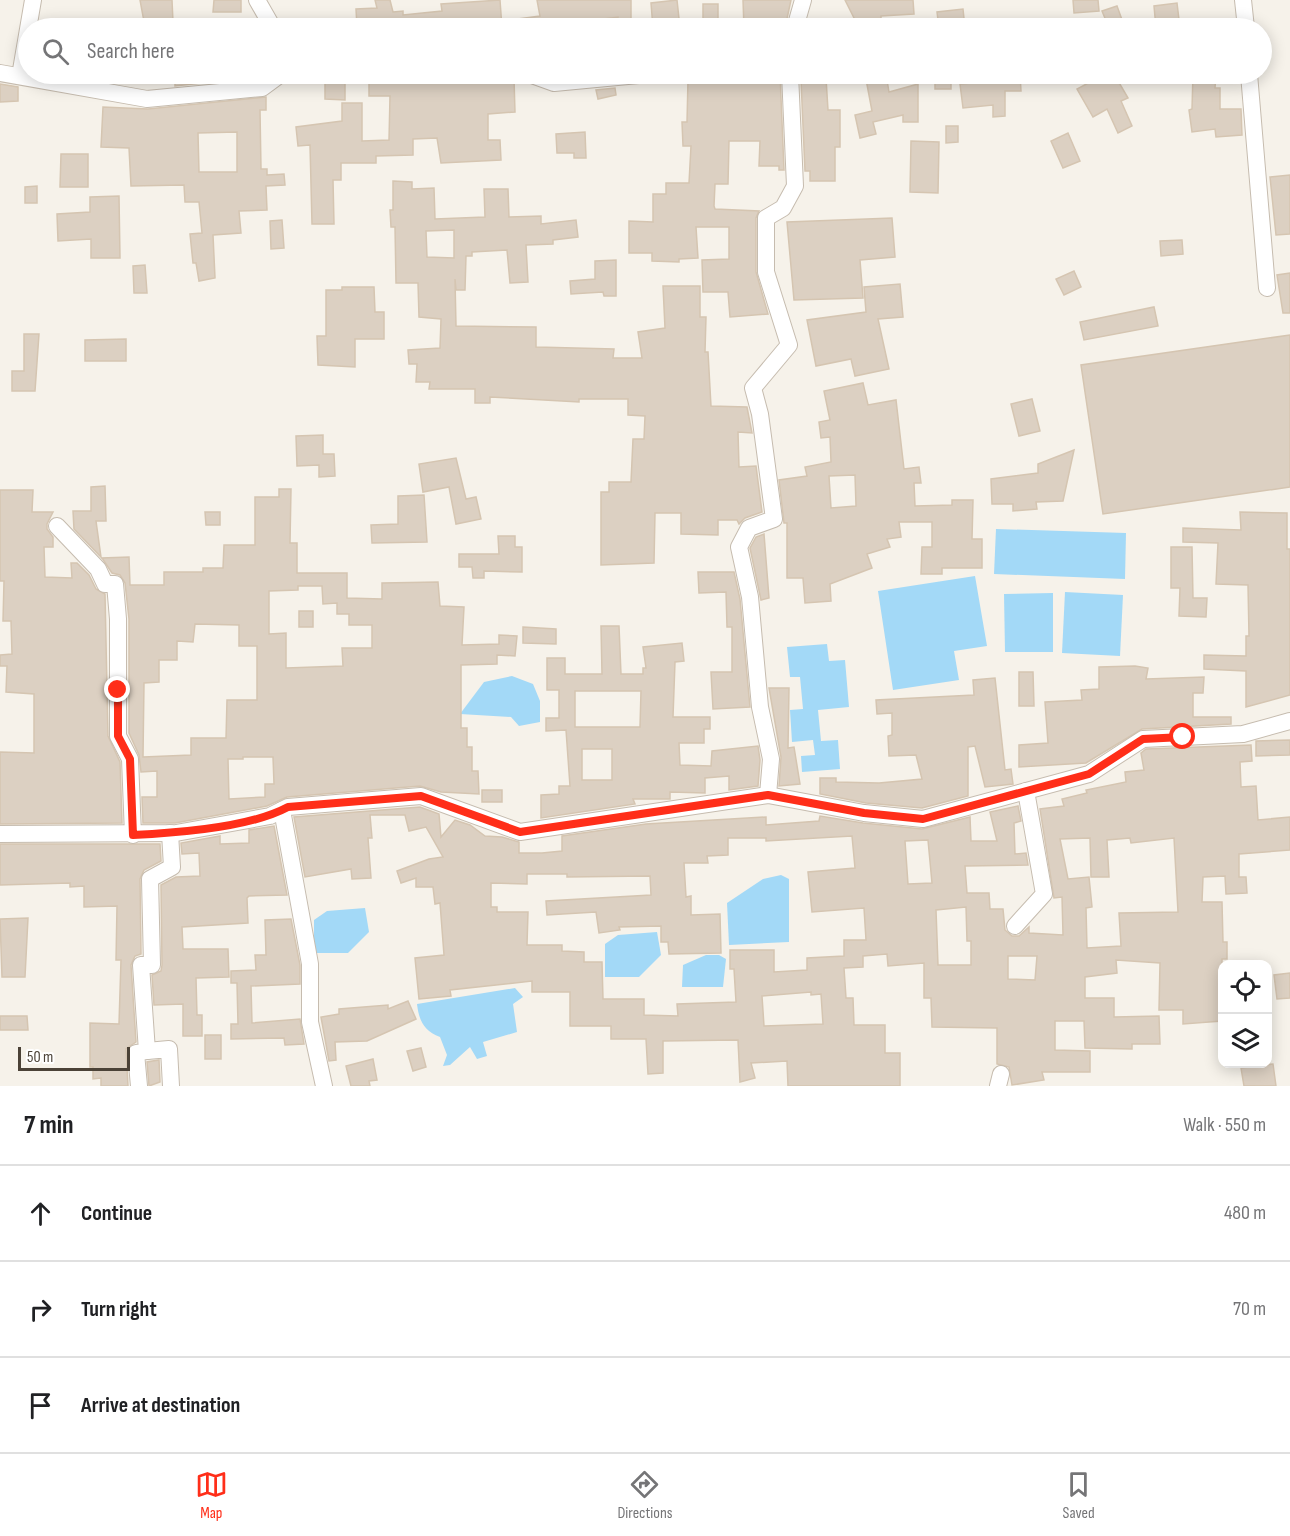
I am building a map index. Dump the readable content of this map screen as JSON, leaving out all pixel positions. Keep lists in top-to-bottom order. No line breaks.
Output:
{"scale_bar":"50 m","page":{"search":"Search here","scale":"50 m","heading":["7 min","Walk · 550 m"],"list":[["Continue","480 m"],["Turn right","70 m"],"Arrive at destination"],"nav":["Map","Directions","Saved"]}}
